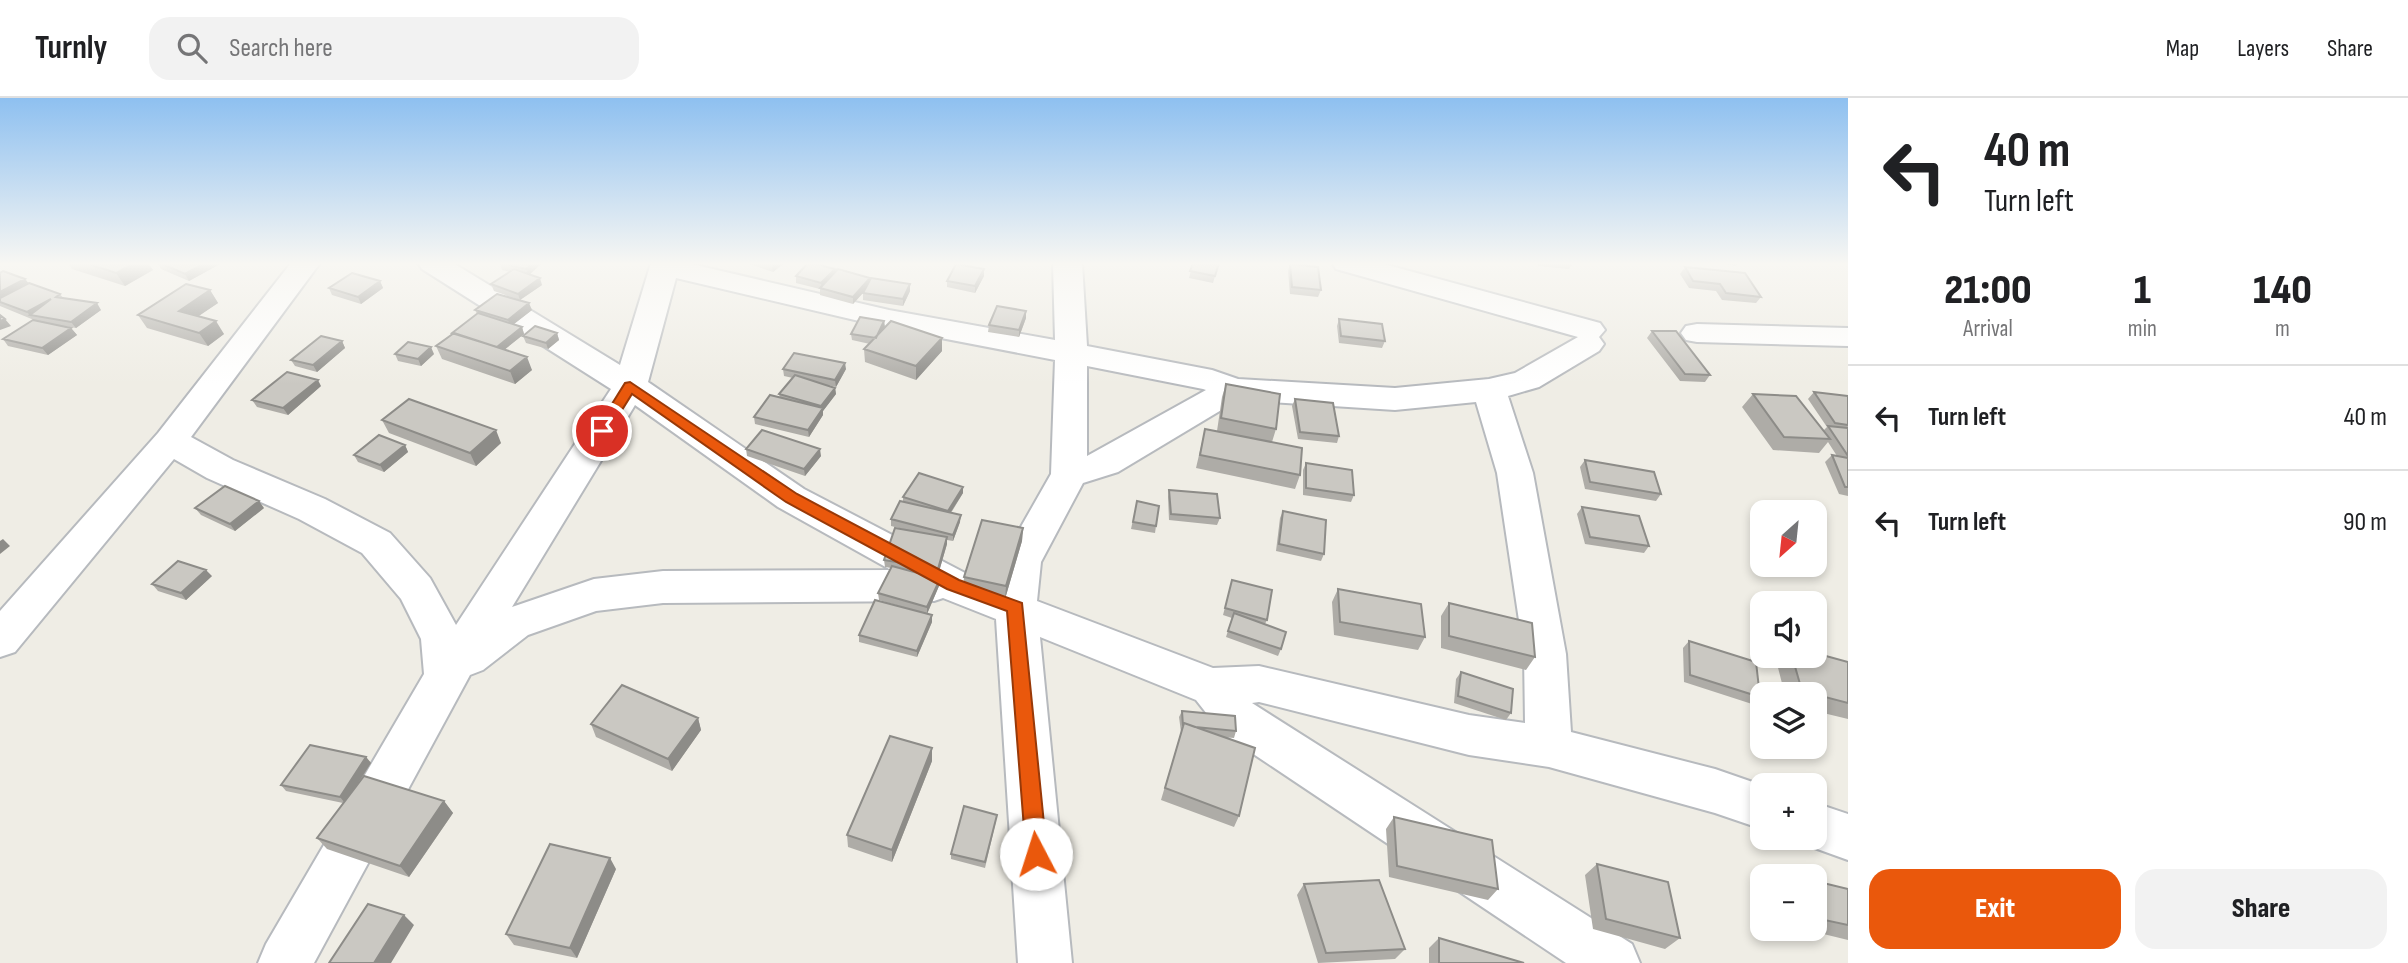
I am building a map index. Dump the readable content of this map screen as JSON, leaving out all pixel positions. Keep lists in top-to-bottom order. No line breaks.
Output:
{"north":"bottom left","page":{"header":"Turnly","search":"Search here","nav":["Map","Layers","Share"],"turn":["40 m","Turn left"],"eta":["21:00","Arrival","1","min","140","m"],"list":[{"name":"Turn left","value":"40 m"},{"name":"Turn left","value":"90 m"}],"map_buttons":["+","−"],"buttons":["Exit","Share"]}}
